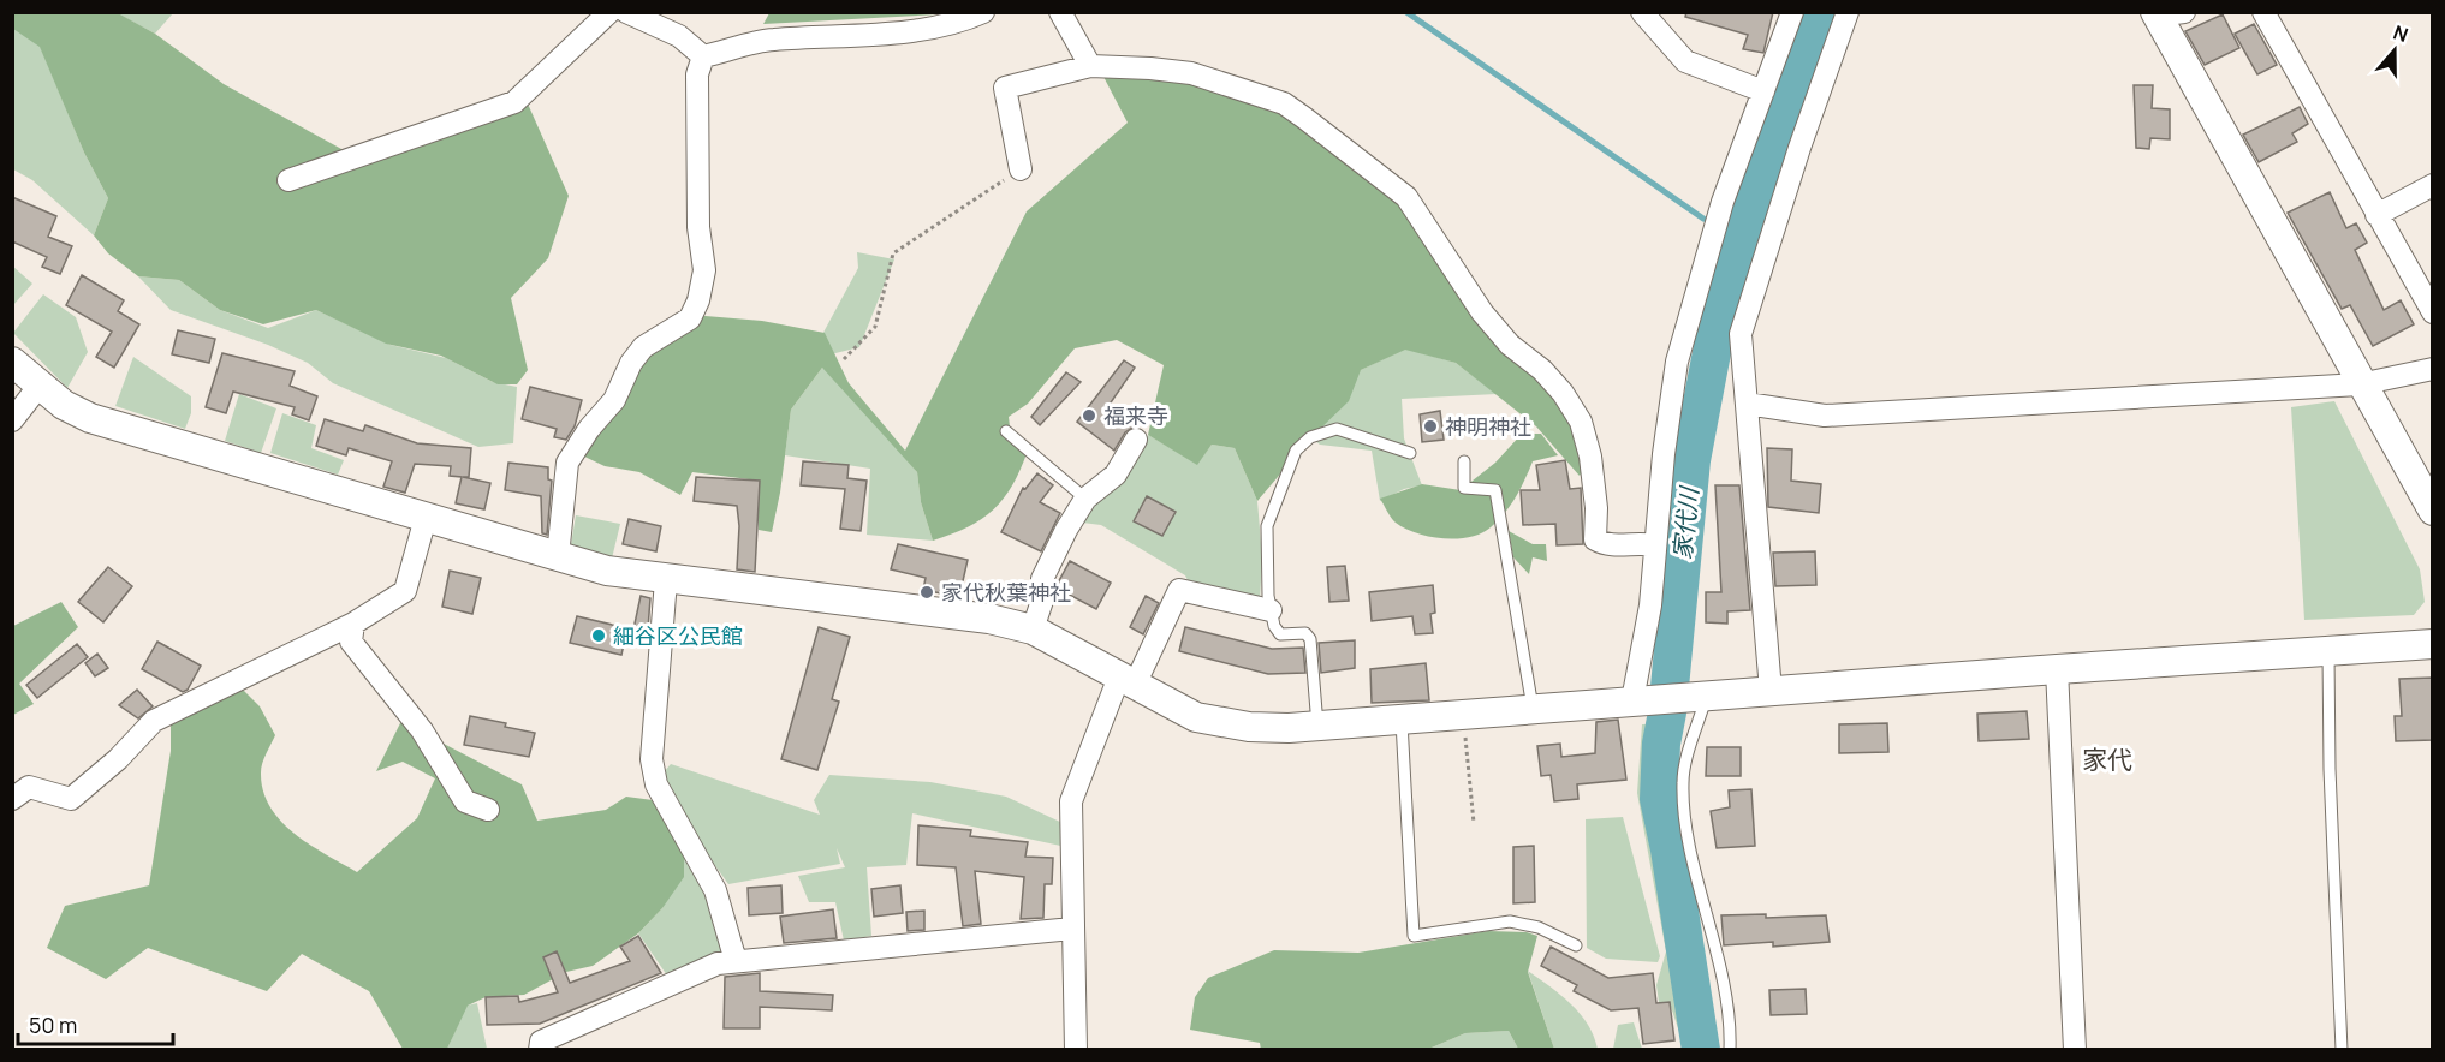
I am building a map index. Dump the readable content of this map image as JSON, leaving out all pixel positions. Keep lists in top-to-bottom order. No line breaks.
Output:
{"districts":["家代"],"water":["家代川"],"places":["福来寺","神明神社","家代秋葉神社","細谷区公民館"],"scale_bar":"50 m","north":"top"}
